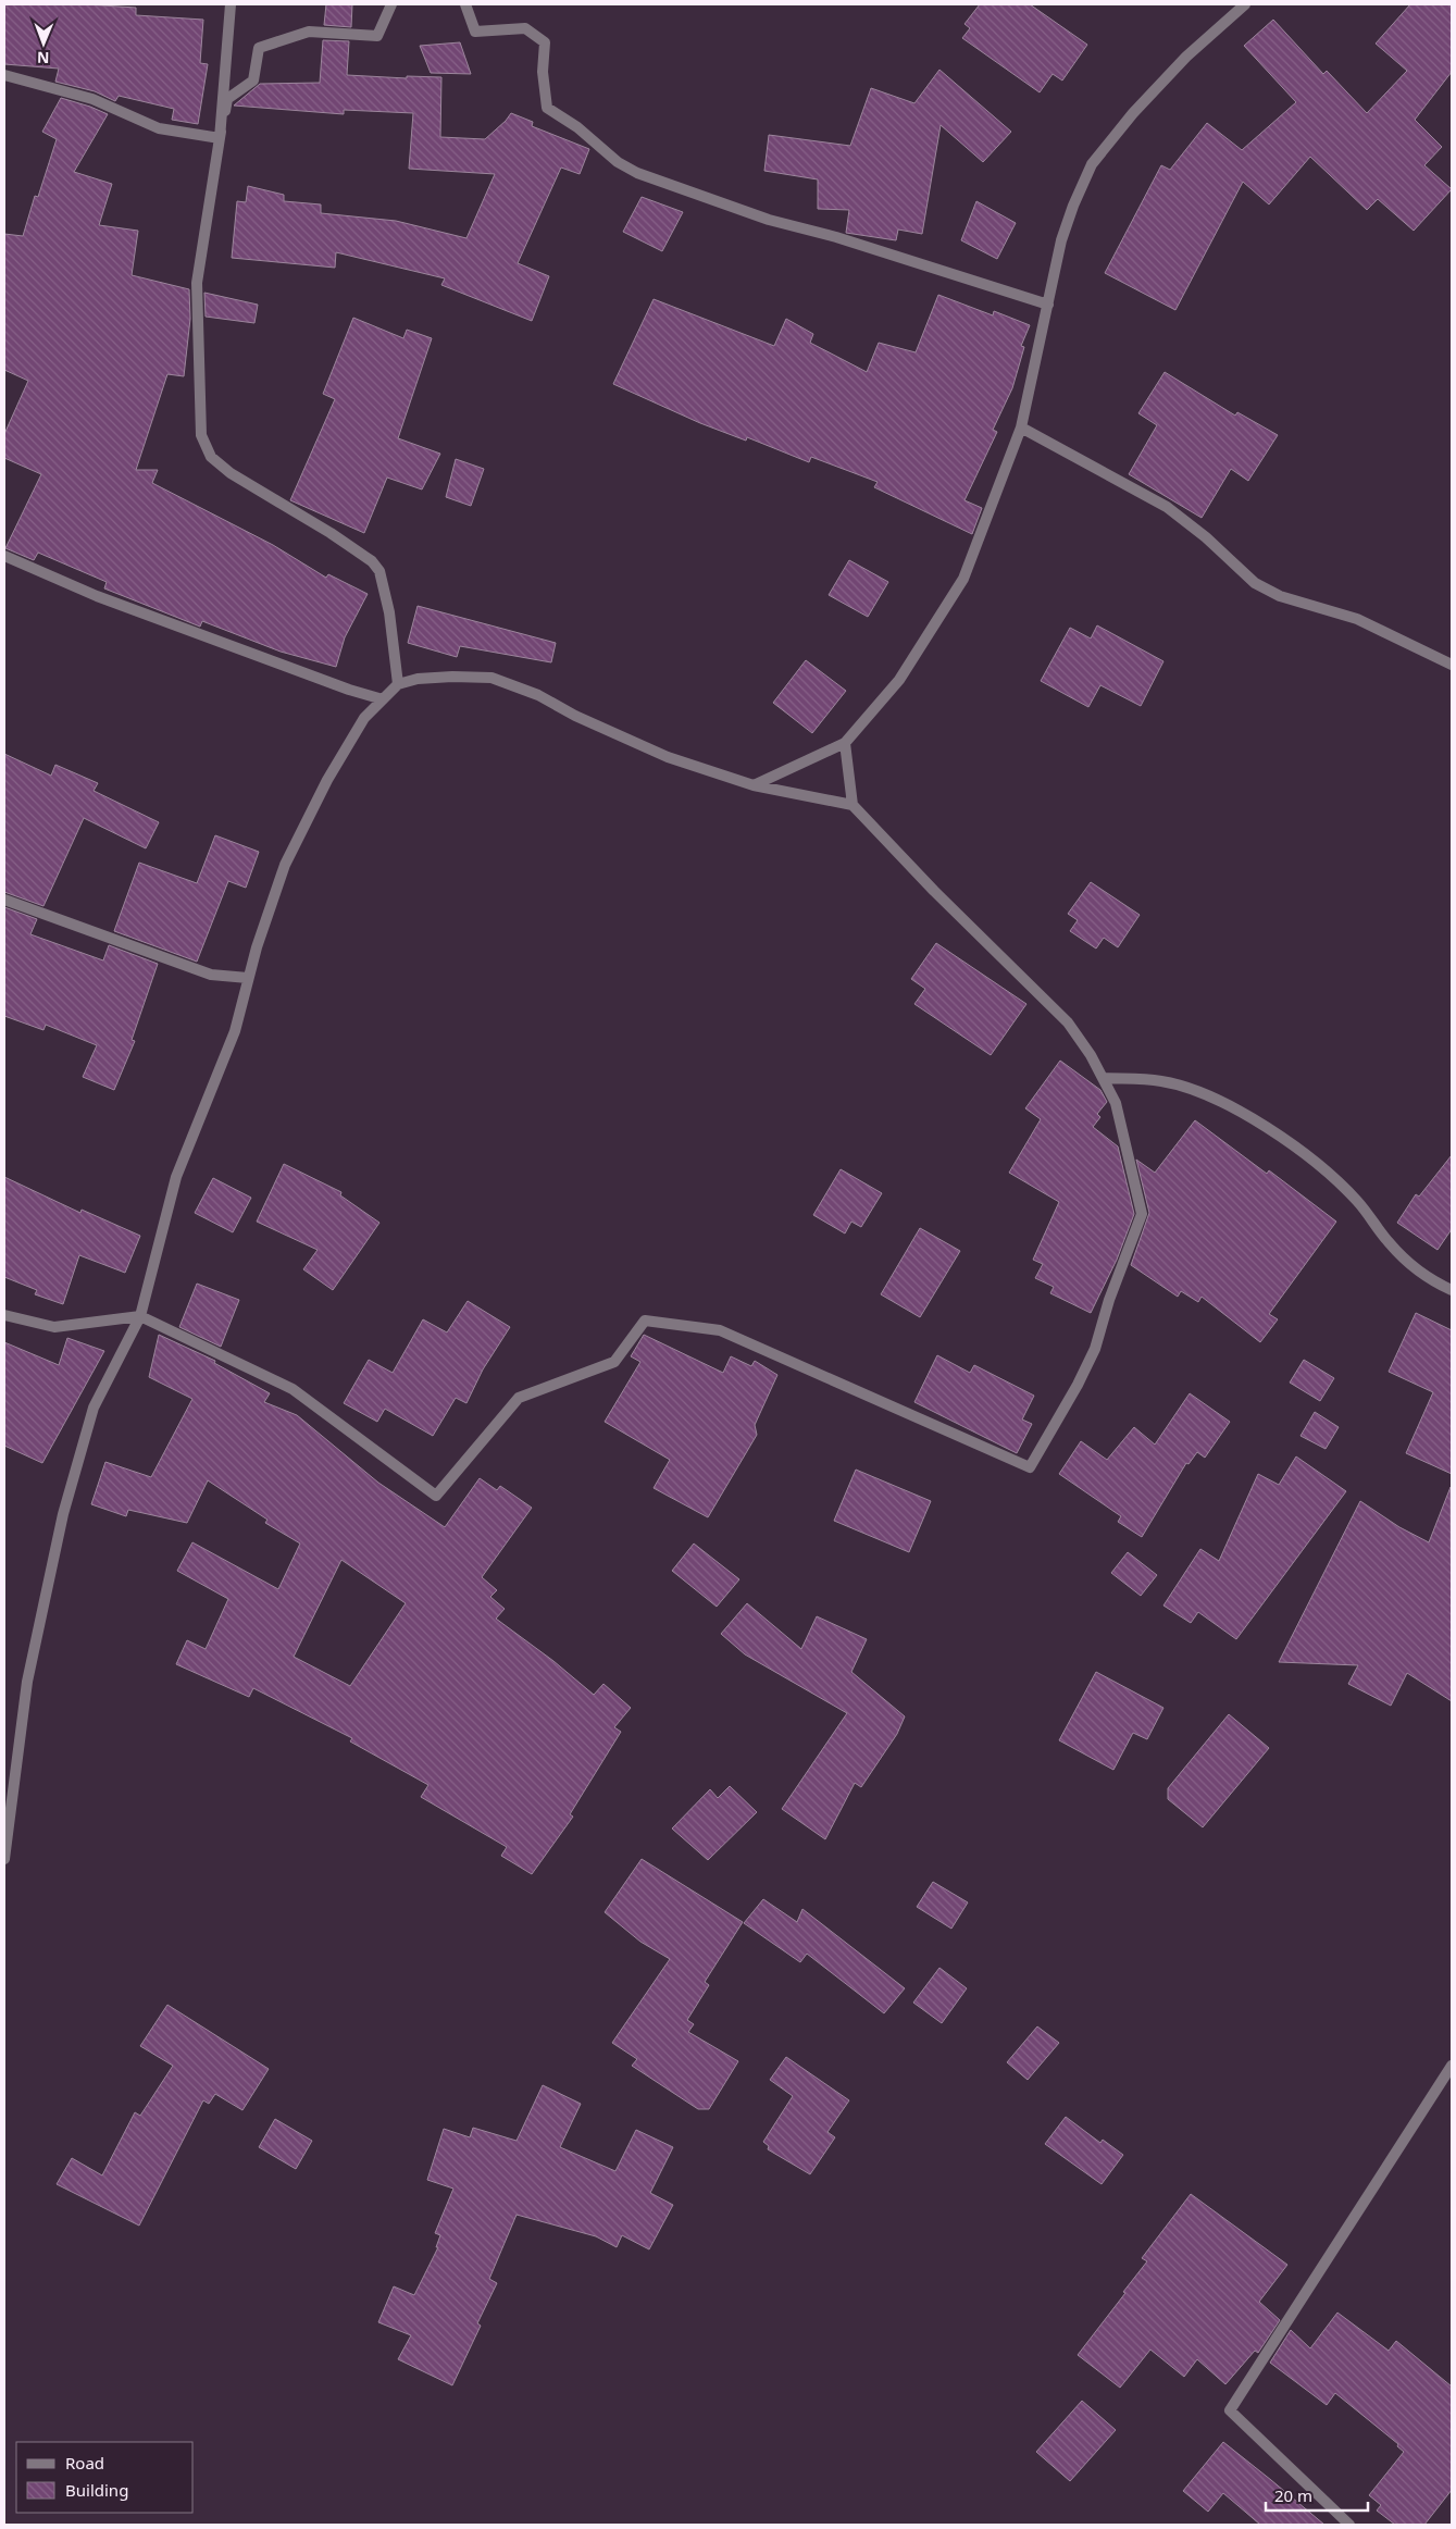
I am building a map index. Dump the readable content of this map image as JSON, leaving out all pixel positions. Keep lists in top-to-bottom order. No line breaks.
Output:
{"legend":["Road","Building"],"scale_bar":"20 m","north":"bottom"}
